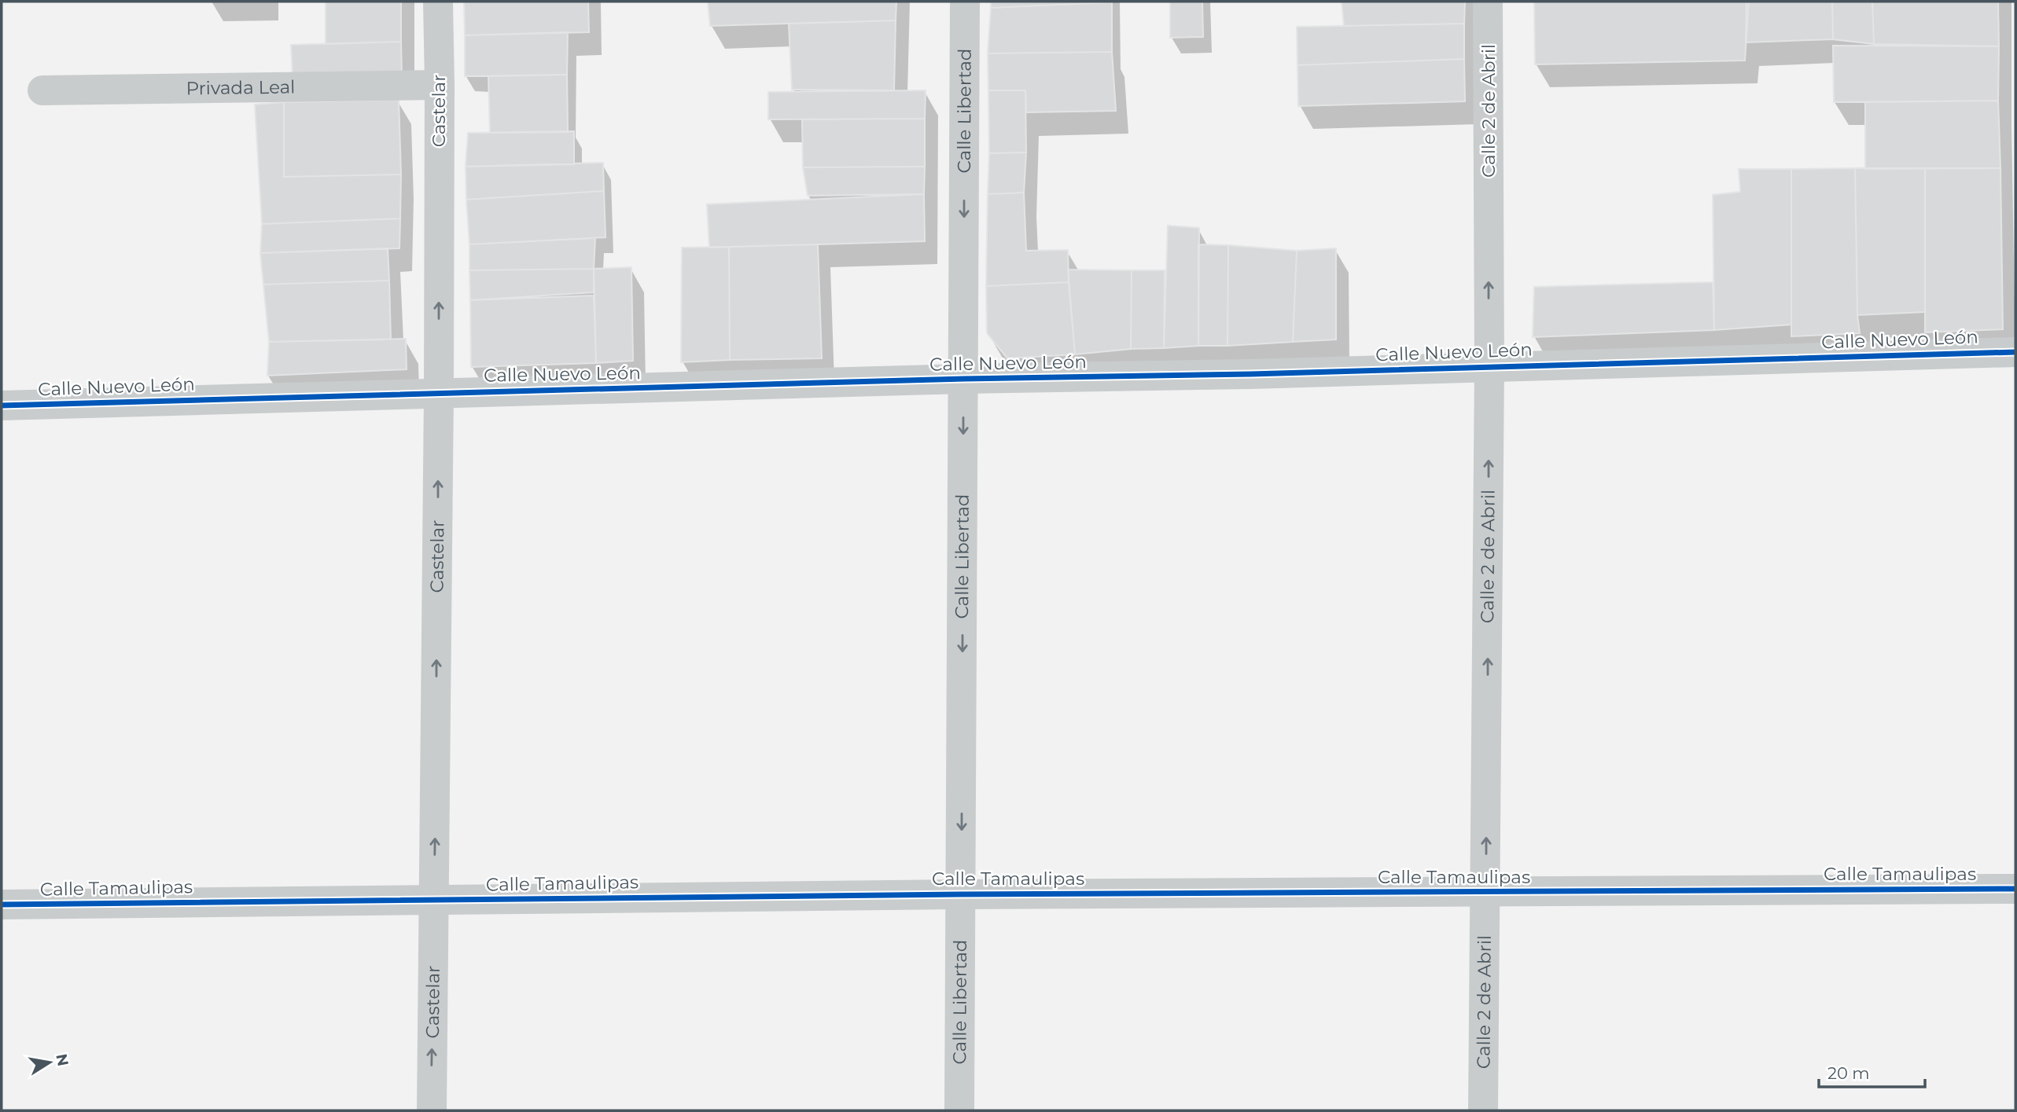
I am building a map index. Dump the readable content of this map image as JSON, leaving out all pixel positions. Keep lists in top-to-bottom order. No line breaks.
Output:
{"streets":{"street":["Privada Leal","Castelar","Calle Libertad","Calle 2 de Abril","Calle Nuevo León","Calle Tamaulipas"]},"crossings":[["Privada Leal","Castelar"],["Castelar","Calle Nuevo León"],["Castelar","Calle Tamaulipas"],["Calle Libertad","Calle Nuevo León"],["Calle Libertad","Calle Tamaulipas"],["Calle 2 de Abril","Calle Nuevo León"],["Calle 2 de Abril","Calle Tamaulipas"]],"one_way":["Castelar","Calle Libertad","Calle 2 de Abril"],"scale_bar":"20 m","north":"right"}
